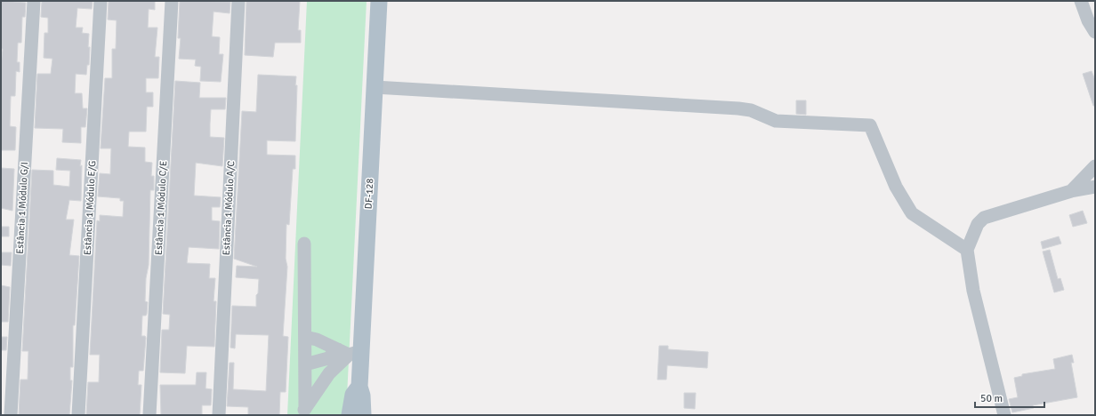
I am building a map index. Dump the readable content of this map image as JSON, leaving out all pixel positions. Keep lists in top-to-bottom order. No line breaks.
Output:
{"streets":{"main road":["DF-128"],"street":["Estância 1 Módulo G/I","Estância 1 Módulo E/G","Estância 1 Módulo C/E","Estância 1 Módulo A/C"]},"scale_bar":"50 m"}
